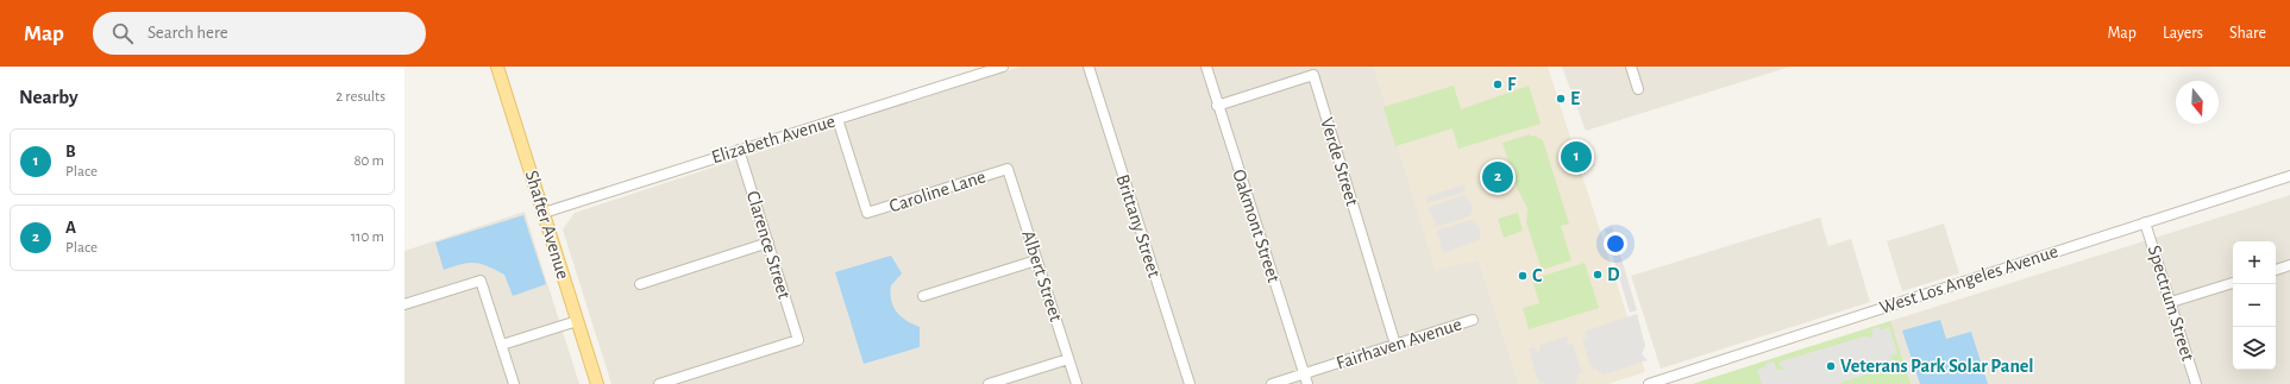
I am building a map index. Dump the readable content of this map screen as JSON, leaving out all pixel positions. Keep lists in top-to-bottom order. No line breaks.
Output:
{"streets":{"main road":["Shafter Avenue"],"street":["Elizabeth Avenue","Verde Street","Caroline Lane","Brittany Street","Oakmont Street","Clarence Street","Albert Street","West Los Angeles Avenue","Spectrum Street","Fairhaven Avenue"]},"crossings":[["Elizabeth Avenue","Caroline Lane"],["Elizabeth Avenue","Shafter Avenue"],["Elizabeth Avenue","Clarence Street"],["Verde Street","Oakmont Street"],["Verde Street","Fairhaven Avenue"],["Caroline Lane","Albert Street"],["Oakmont Street","Fairhaven Avenue"],["West Los Angeles Avenue","Spectrum Street"]],"places":["F","E","D","C","Veterans Park Solar Panel"],"north":"bottom","page":{"header":"Map","search":"Search here","nav":["Map","Layers","Share"],"heading":["Nearby","2 results"],"list":[{"mark":"1","name":"B","note":"Place","value":"80 m"},{"mark":"2","name":"A","note":"Place","value":"110 m"}],"pins":["1","2"],"map_buttons":["+","−"]}}
